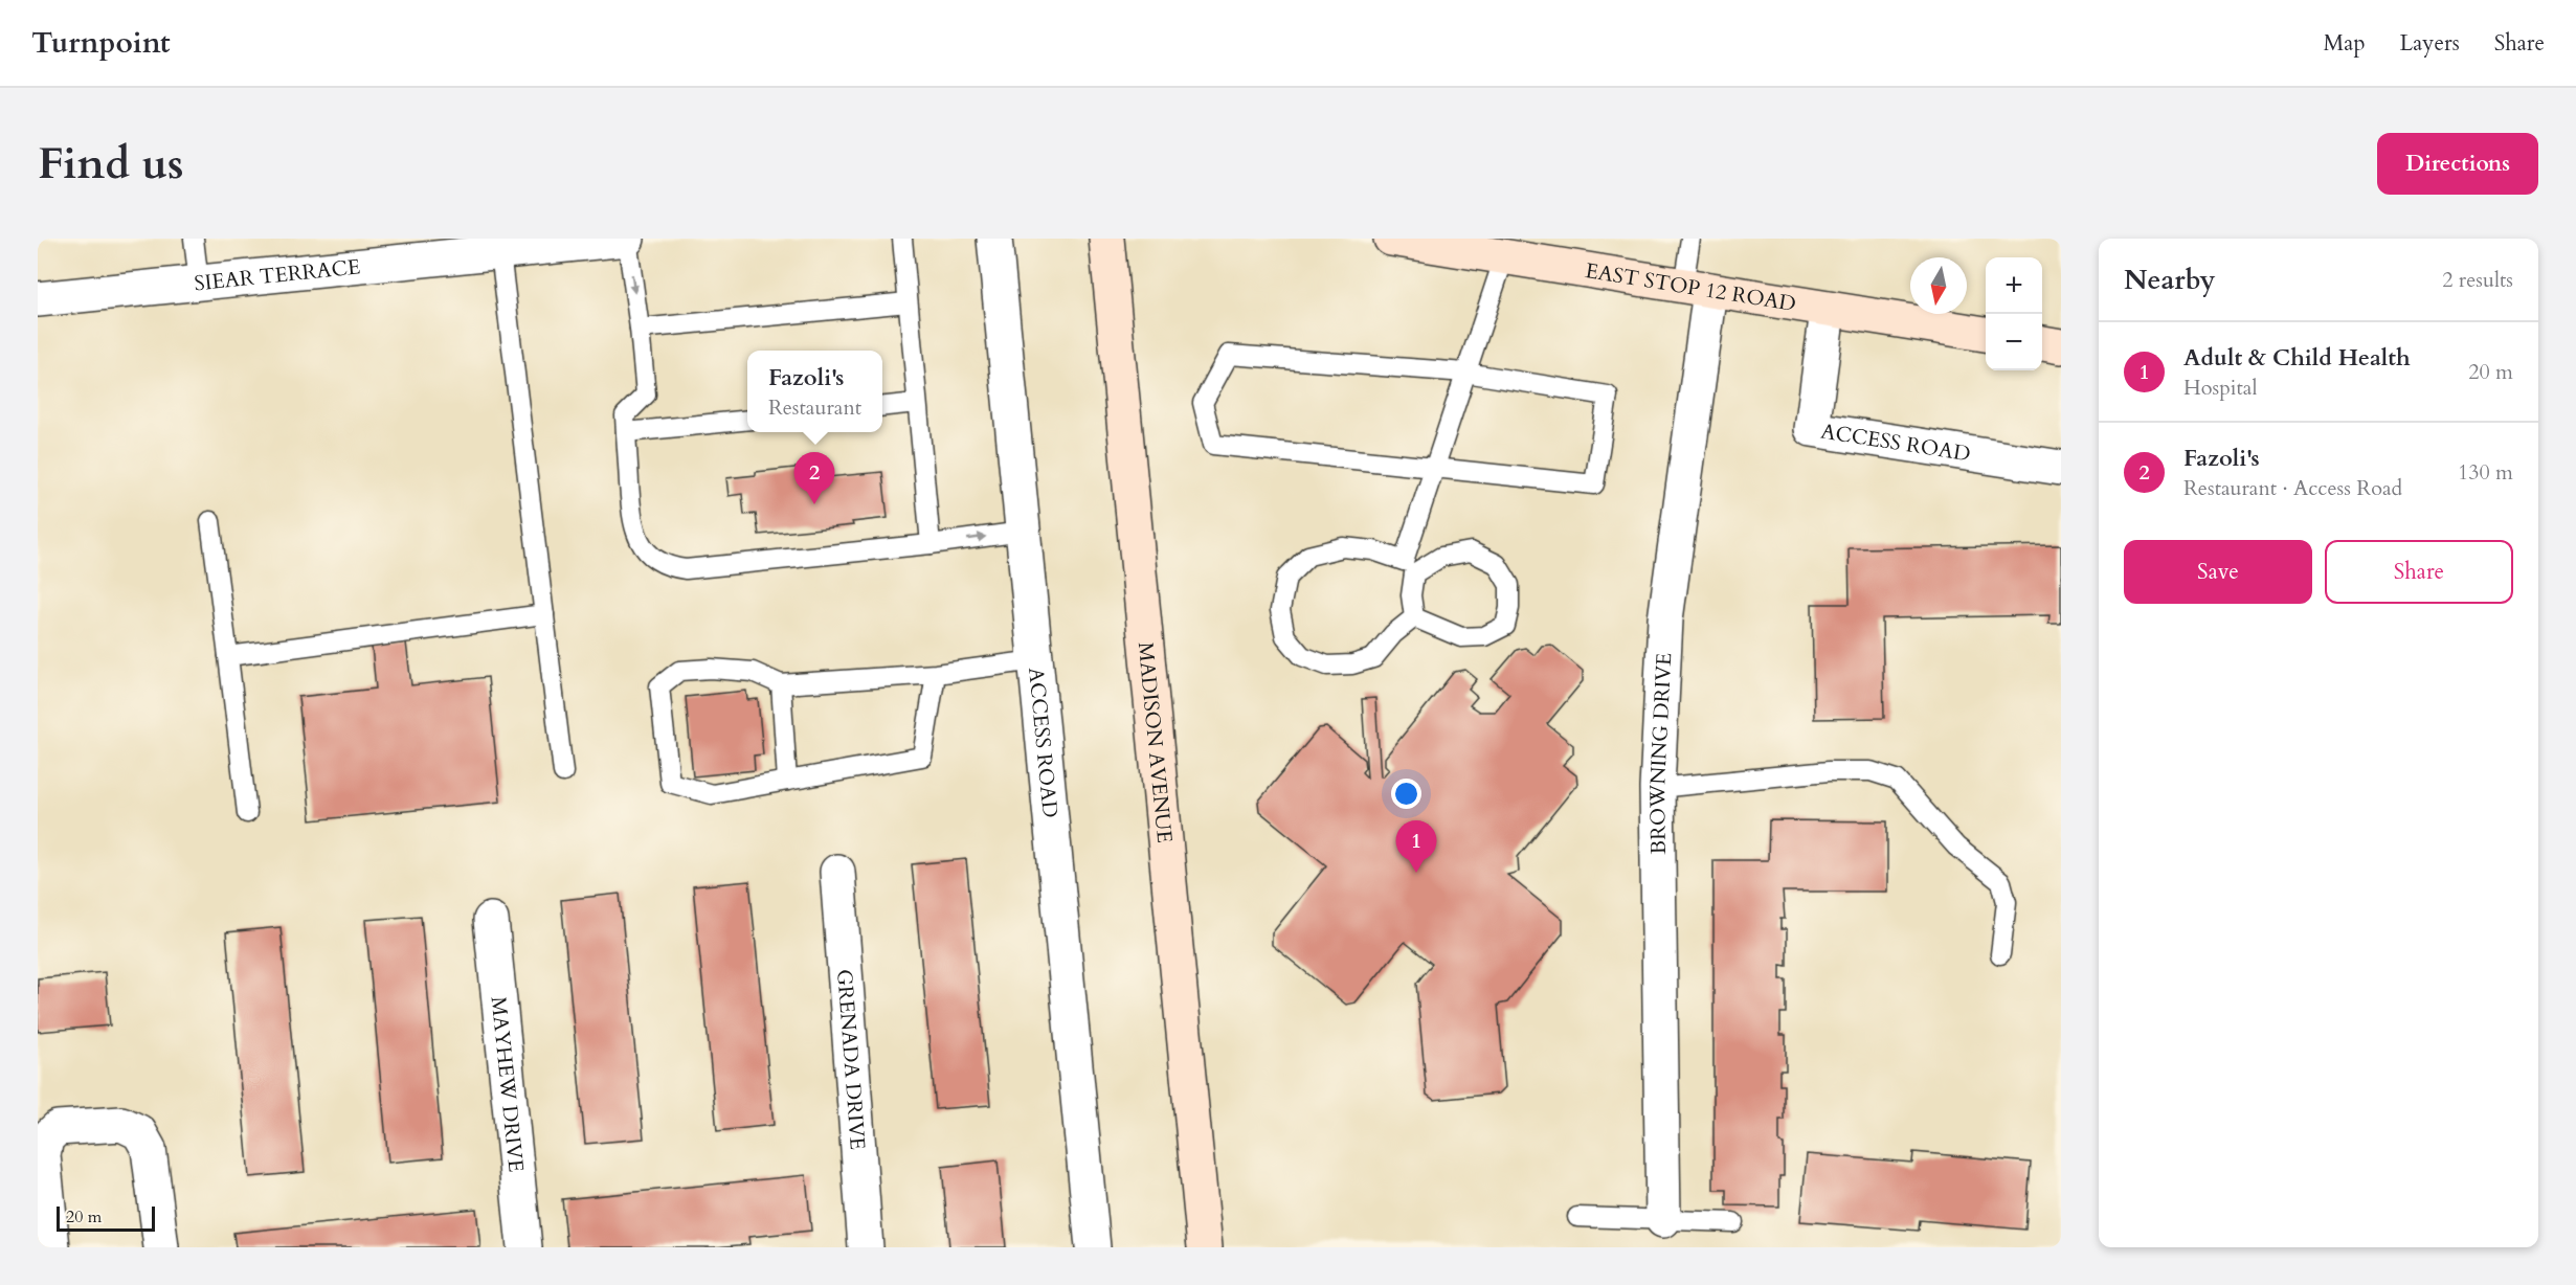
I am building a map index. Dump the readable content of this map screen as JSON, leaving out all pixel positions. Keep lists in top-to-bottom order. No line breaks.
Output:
{"streets":{"main road":["EAST STOP 12 ROAD","MADISON AVENUE"],"street":["SIEAR TERRACE","ACCESS ROAD","BROWNING DRIVE","GRENADA DRIVE","MAYHEW DRIVE"]},"crossings":[["EAST STOP 12 ROAD","ACCESS ROAD"],["EAST STOP 12 ROAD","BROWNING DRIVE"]],"scale_bar":"20 m","north":"bottom","page":{"header":"Turnpoint","nav":["Map","Layers","Share"],"buttons":["Directions",["Save","Share"]],"title":"Find us","heading":["Nearby","2 results"],"map_buttons":["+","−"],"list":[{"mark":"1","name":"Adult & Child Health","note":"Hospital","value":"20 m"},{"mark":"2","name":"Fazoli's","note":"Restaurant · Access Road","value":"130 m"}],"popup":["Fazoli's","Restaurant"],"pins":["2","1"],"scale":"20 m"}}
